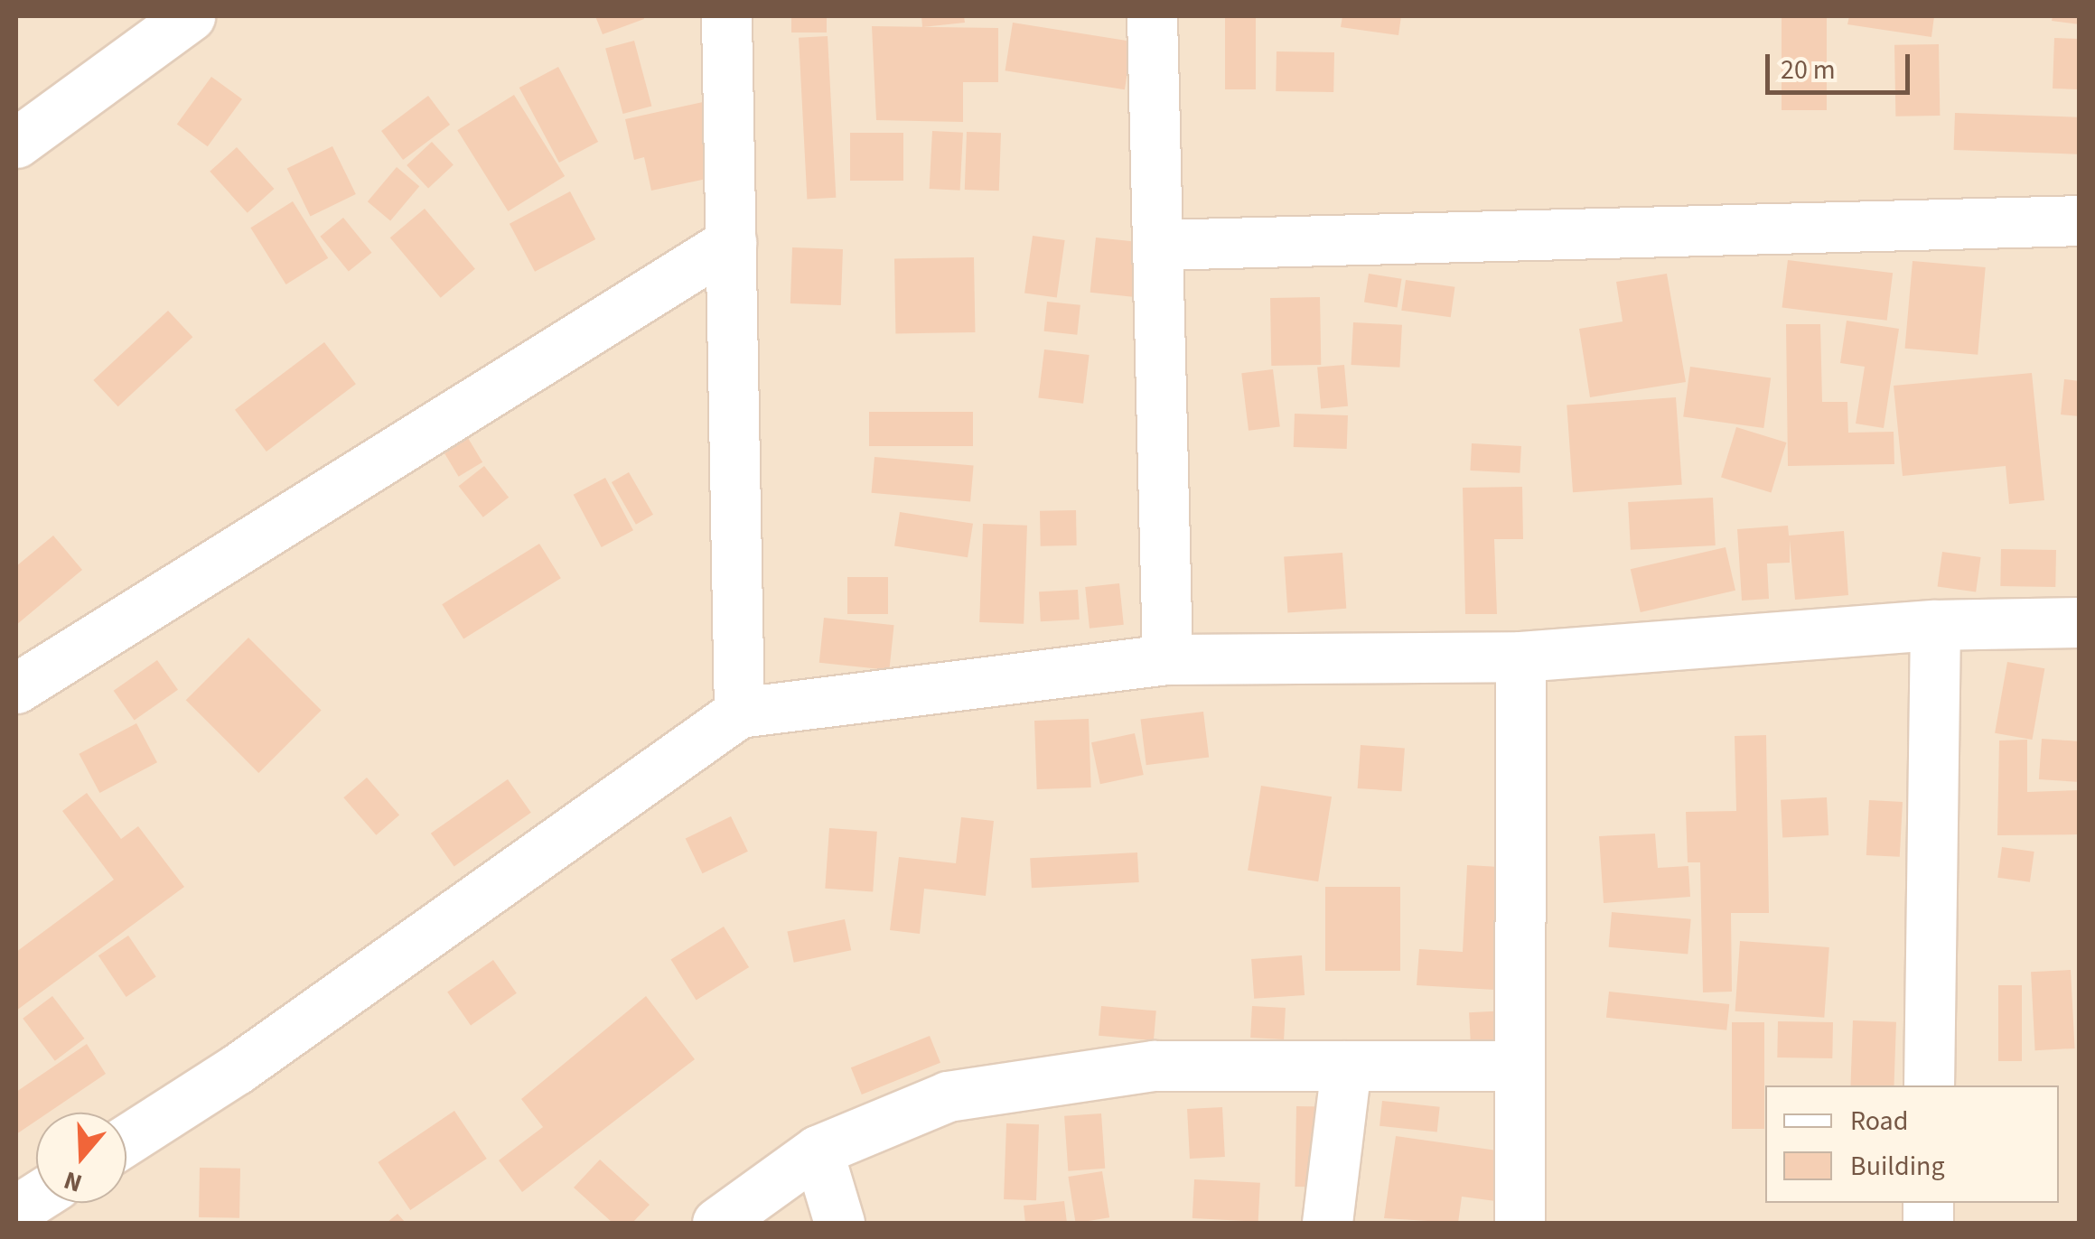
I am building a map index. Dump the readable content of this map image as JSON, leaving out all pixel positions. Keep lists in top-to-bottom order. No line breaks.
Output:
{"legend":["Road","Building"],"scale_bar":"20 m","north":"bottom"}
